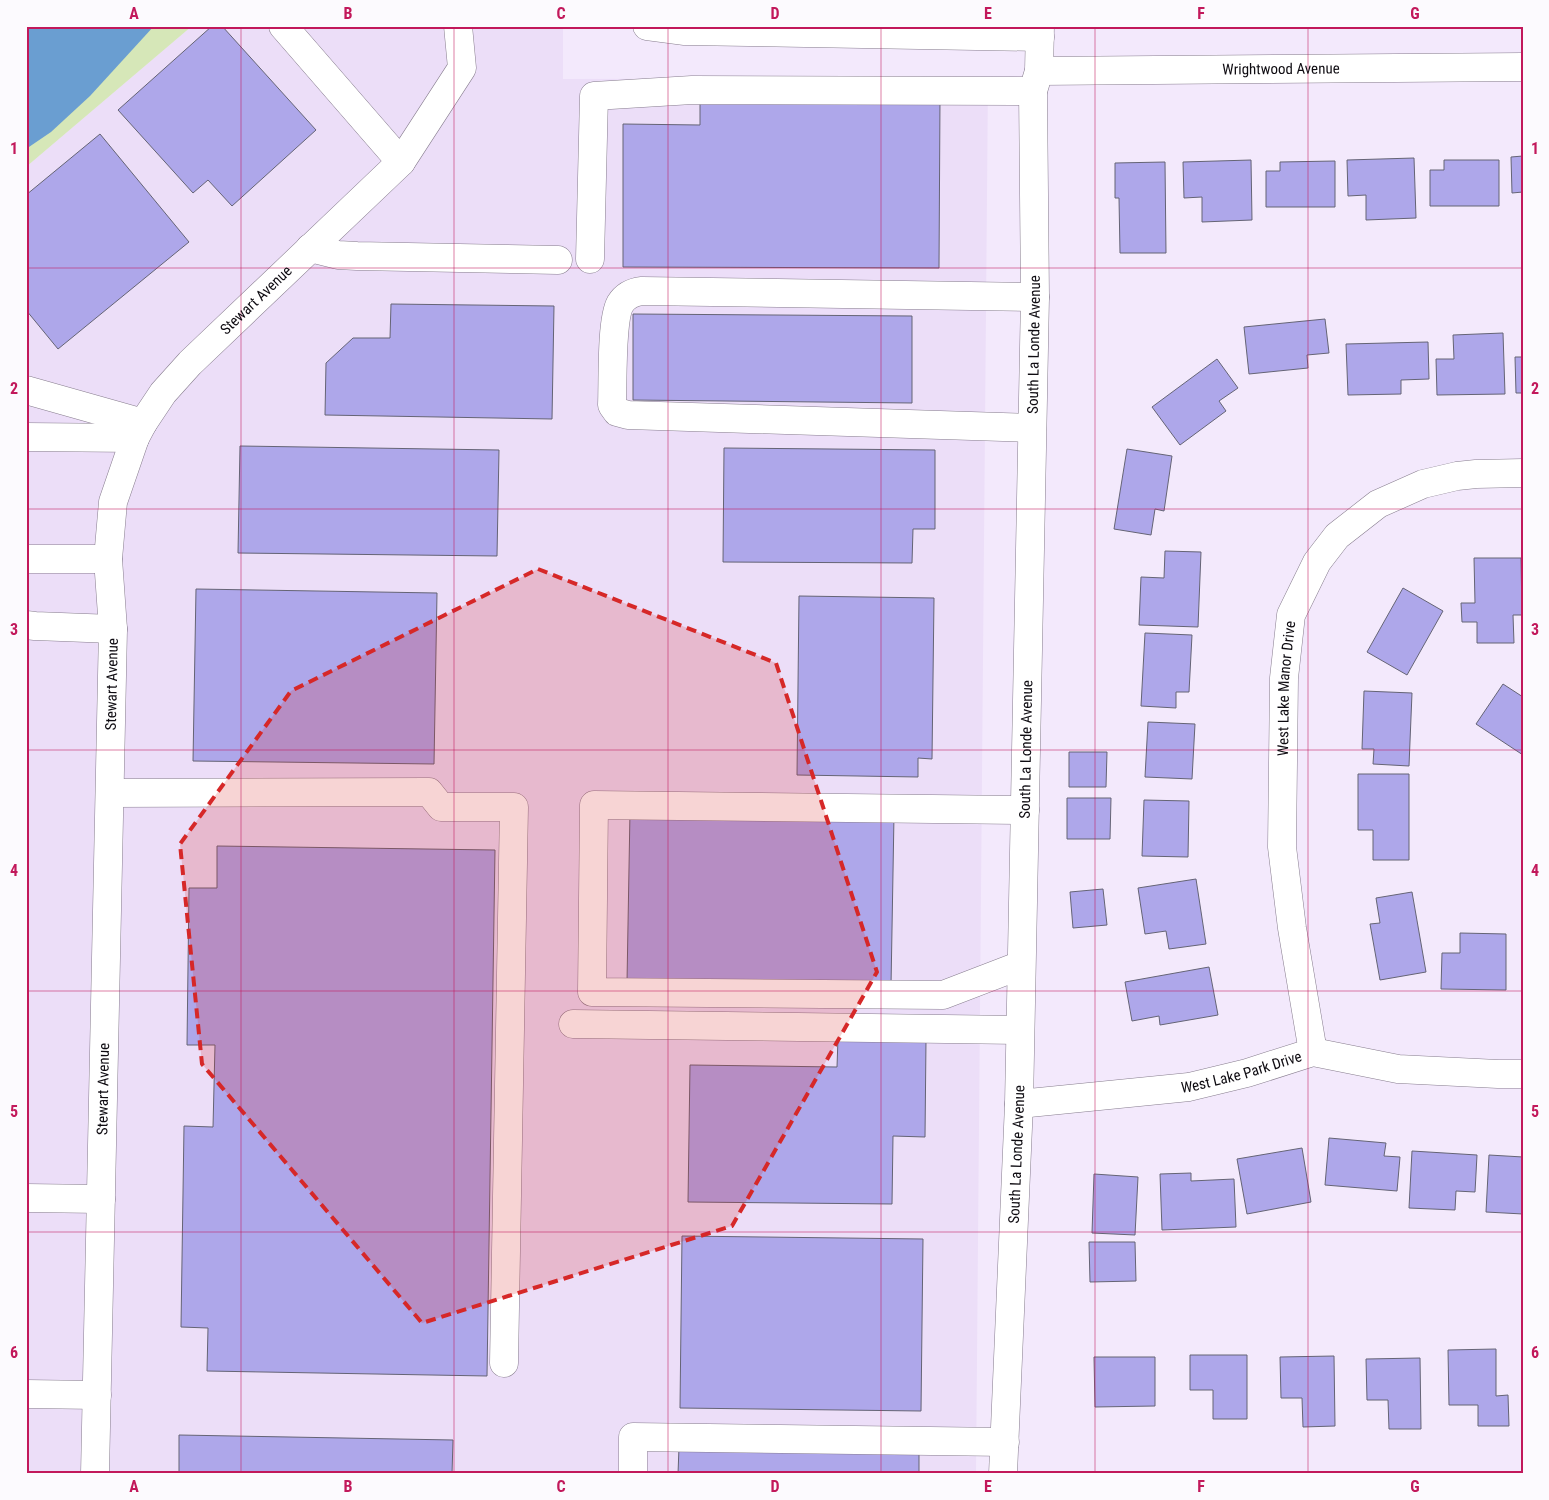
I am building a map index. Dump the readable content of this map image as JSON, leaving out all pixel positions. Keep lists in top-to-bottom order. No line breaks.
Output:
{"streets":{"street":["Wrightwood Avenue","Stewart Avenue","South La Londe Avenue","West Lake Manor Drive","West Lake Park Drive"]},"crossings":[["Wrightwood Avenue","South La Londe Avenue"],["South La Londe Avenue","West Lake Park Drive"],["West Lake Manor Drive","West Lake Park Drive"]],"grid":{"columns":["A","B","C","D","E","F","G"],"rows":["1","2","3","4","5","6"]}}
